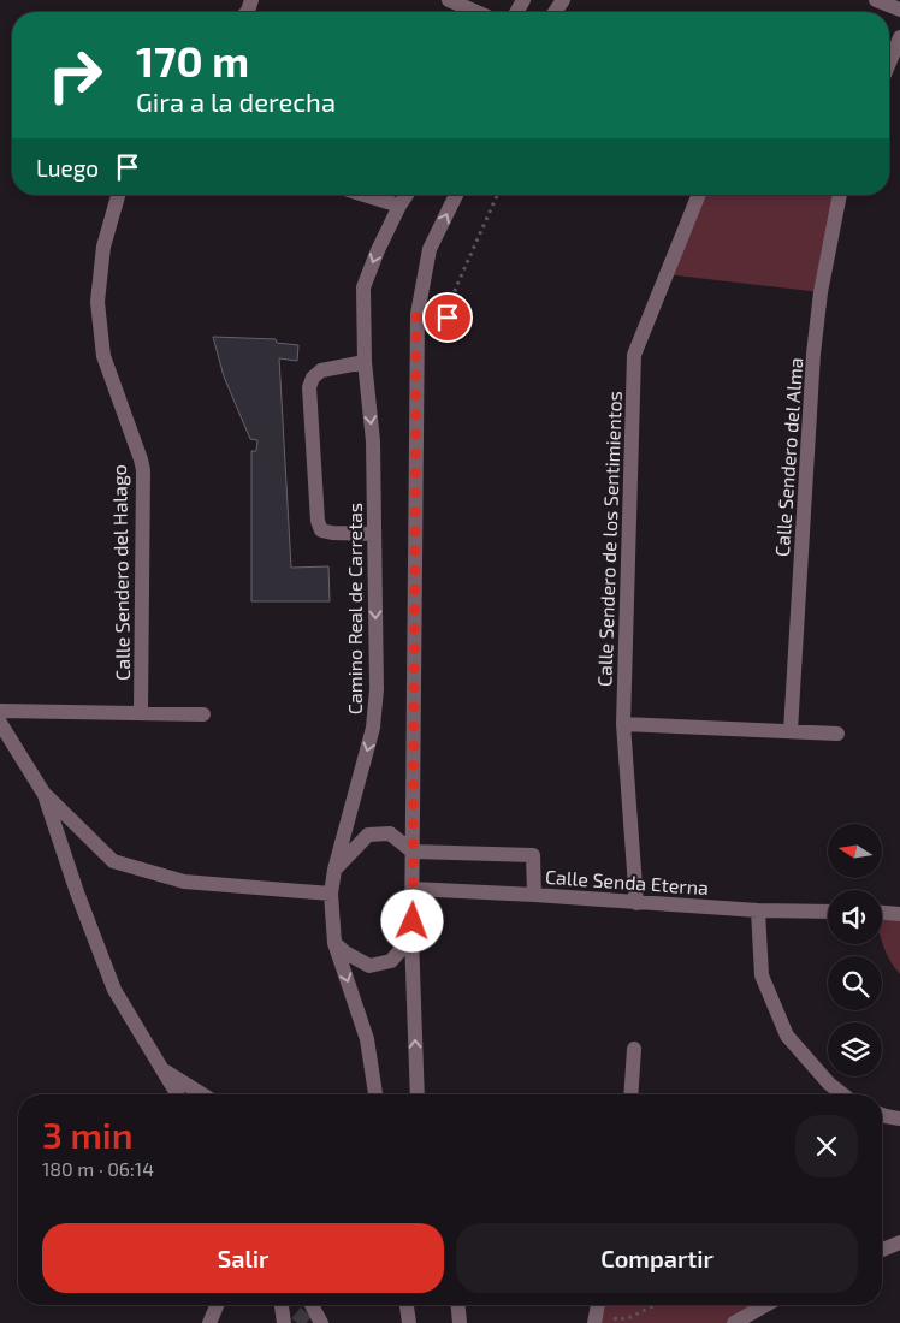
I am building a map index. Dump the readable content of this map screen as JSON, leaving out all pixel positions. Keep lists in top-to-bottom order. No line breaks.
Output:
{"streets":{"street":["Calle Sendero del Alma","Calle Sendero de los Sentimientos","Calle Sendero del Halago","Camino Real de Carretas","Calle Senda Eterna"]},"crossings":[["Calle Sendero de los Sentimientos","Calle Senda Eterna"],["Camino Real de Carretas","Calle Senda Eterna"]],"north":"left","page":{"turn":["170 m","Gira a la derecha"],"then":"Luego","heading":["3 min","180 m · 06:14"],"buttons":["Salir","Compartir"]}}
